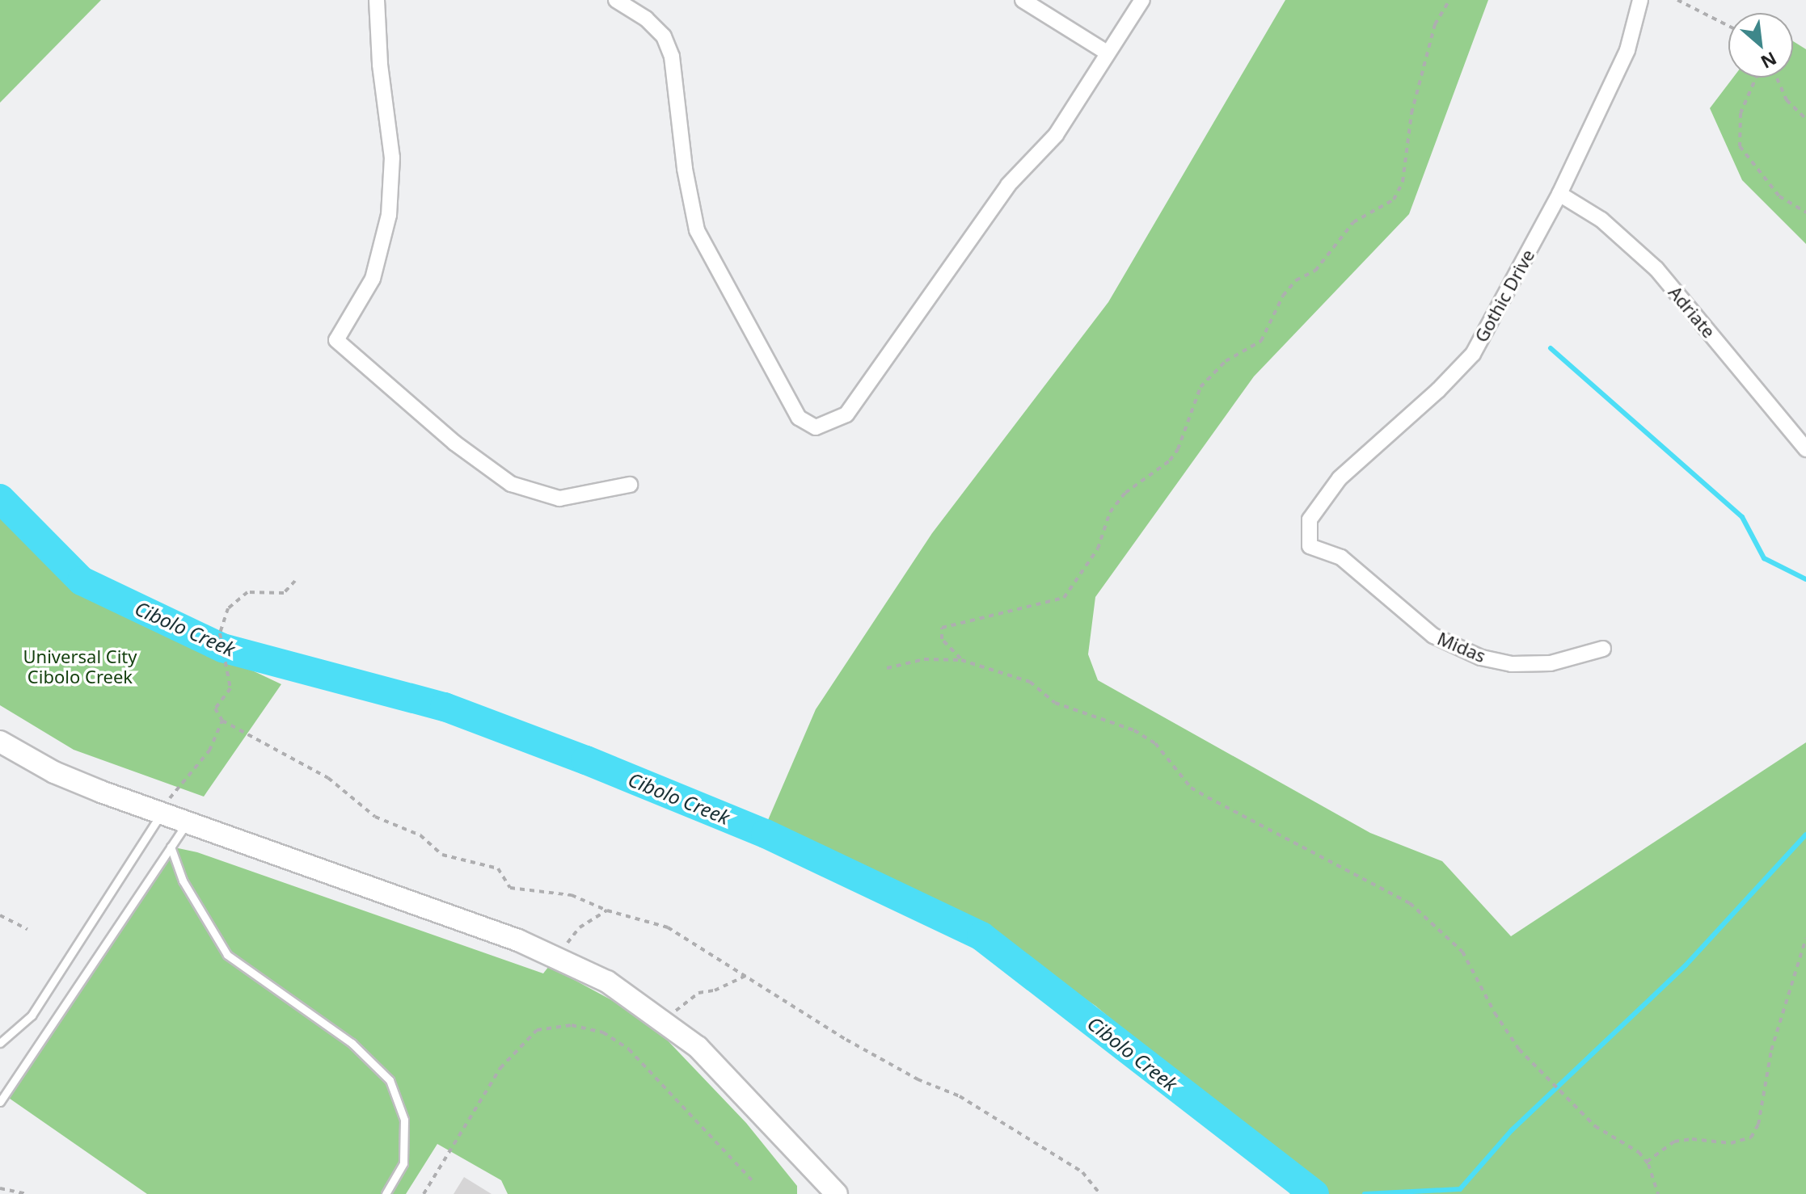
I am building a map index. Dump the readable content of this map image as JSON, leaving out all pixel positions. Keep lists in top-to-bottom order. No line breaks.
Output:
{"streets":{"street":["Gothic Drive","Adriate","Midas"]},"crossings":[["Gothic Drive","Adriate"],["Gothic Drive","Midas"]],"water":["Cibolo Creek"],"parks":["Universal City Cibolo Creek"],"north":"bottom right"}
